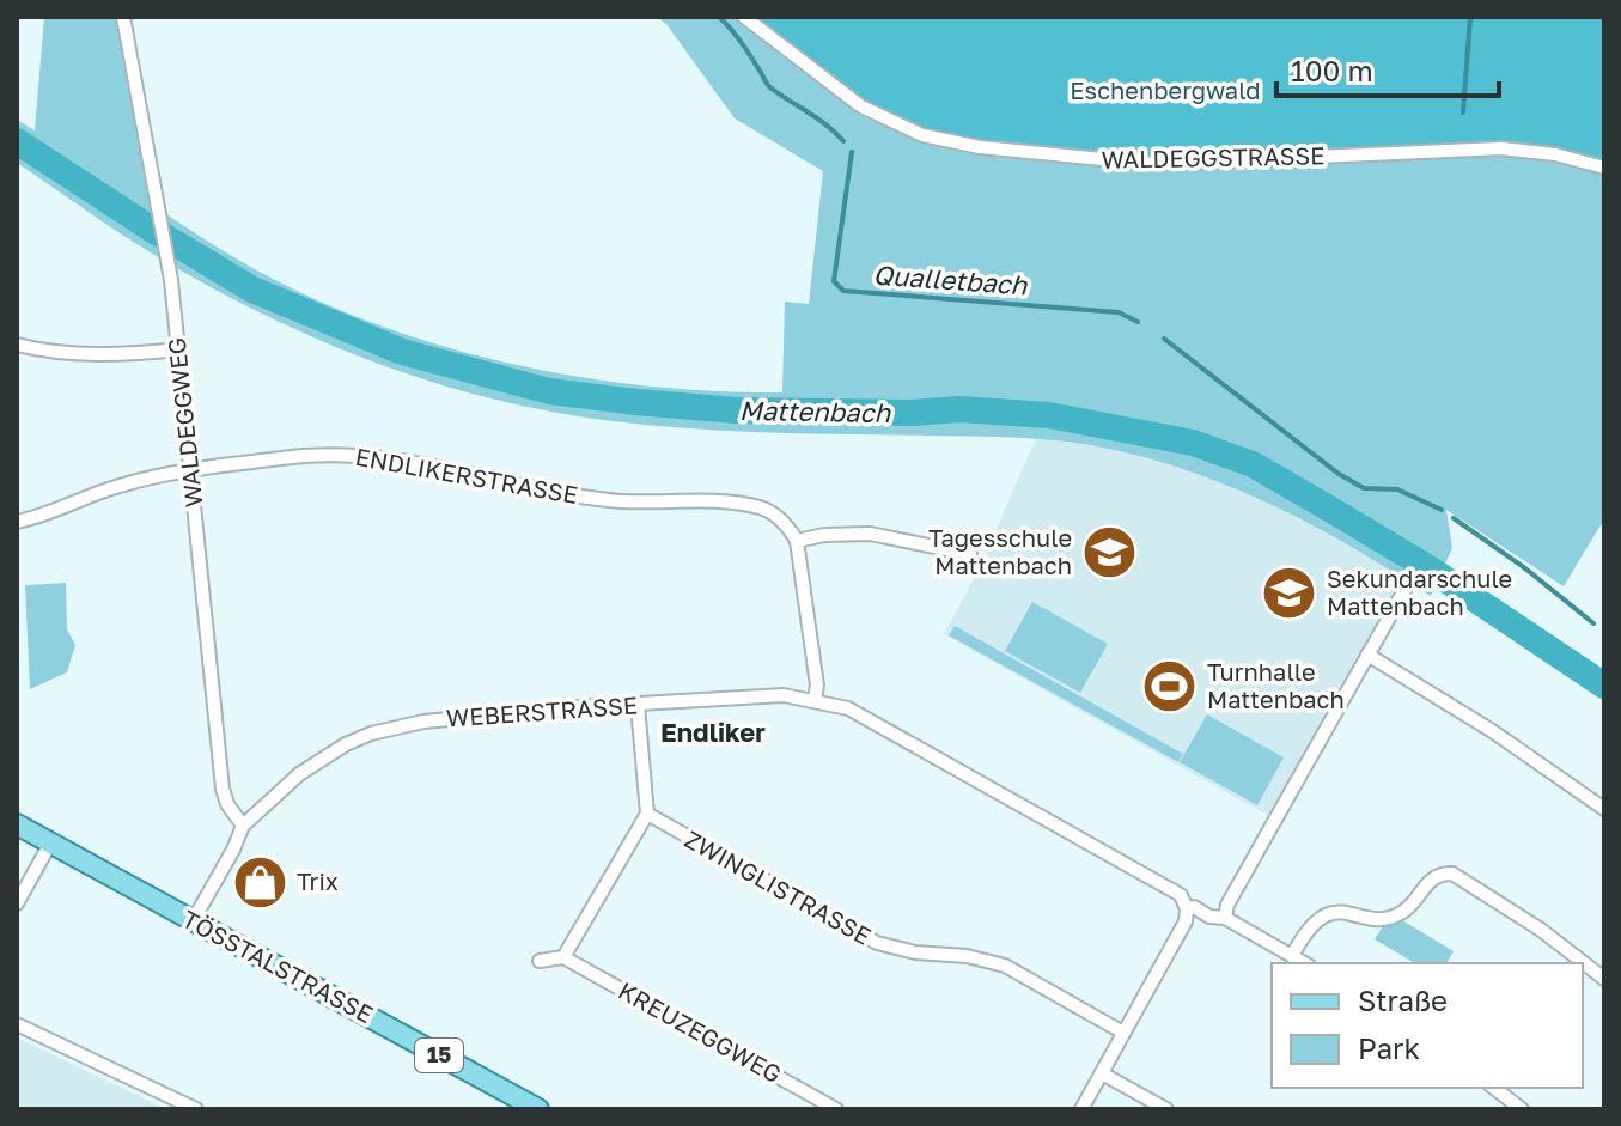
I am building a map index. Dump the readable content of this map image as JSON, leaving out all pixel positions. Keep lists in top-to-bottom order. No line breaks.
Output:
{"streets":{"main road":["TÖSSTALSTRASSE","15"],"street":["WALDEGGSTRASSE","WALDEGGWEG","ENDLIKERSTRASSE","WEBERSTRASSE","ZWINGLISTRASSE","KREUZEGGWEG"]},"crossings":[["WALDEGGWEG","ENDLIKERSTRASSE"],["WALDEGGWEG","WEBERSTRASSE"],["WEBERSTRASSE","TÖSSTALSTRASSE"]],"districts":["Endliker"],"water":["Qualletbach","Mattenbach"],"parks":["Eschenbergwald"],"places":{"school or university":["Tagesschule Mattenbach","Sekundarschule Mattenbach"],"sports":["Turnhalle Mattenbach"],"shop":["Trix"]},"legend":["Straße","Park"],"scale_bar":"100 m"}
